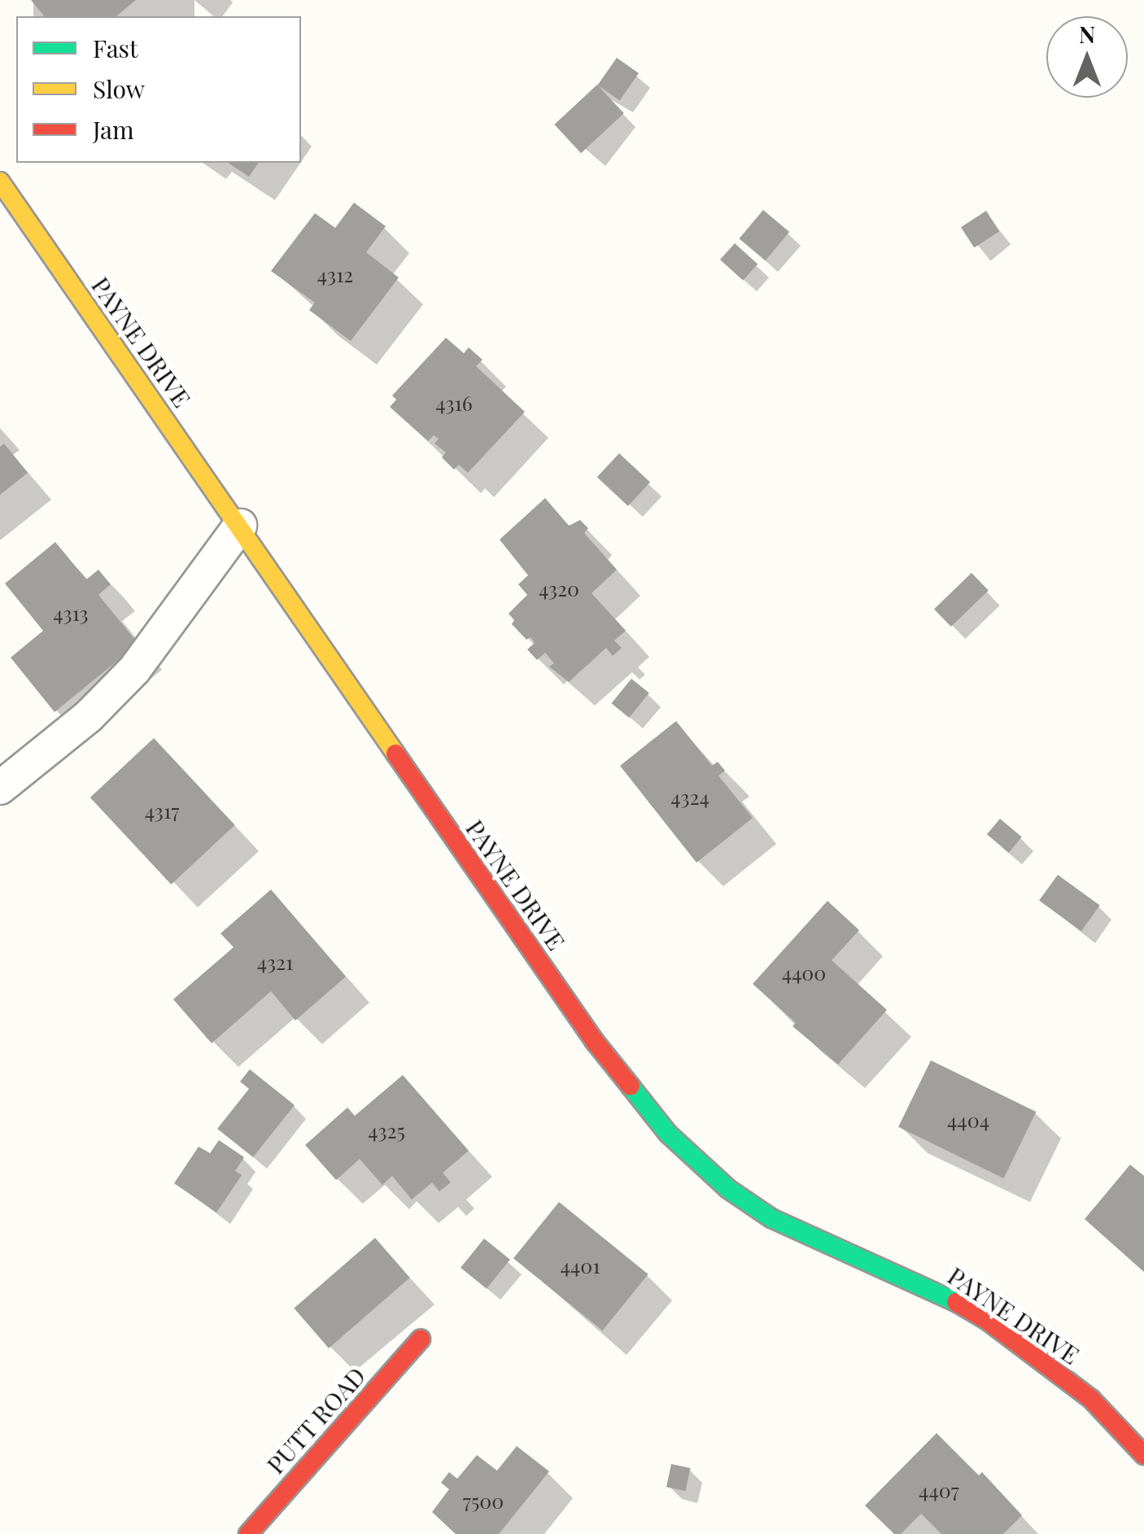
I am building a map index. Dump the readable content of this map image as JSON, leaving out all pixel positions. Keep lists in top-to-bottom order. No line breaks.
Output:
{"streets":{"street":["PAYNE DRIVE","PUTT ROAD"]},"house_numbers":["4312","4316","4320","4313","4324","4317","4321","4400","4404","4325","4401","4407","7500"],"legend":["Fast","Slow","Jam"],"north":"top"}
